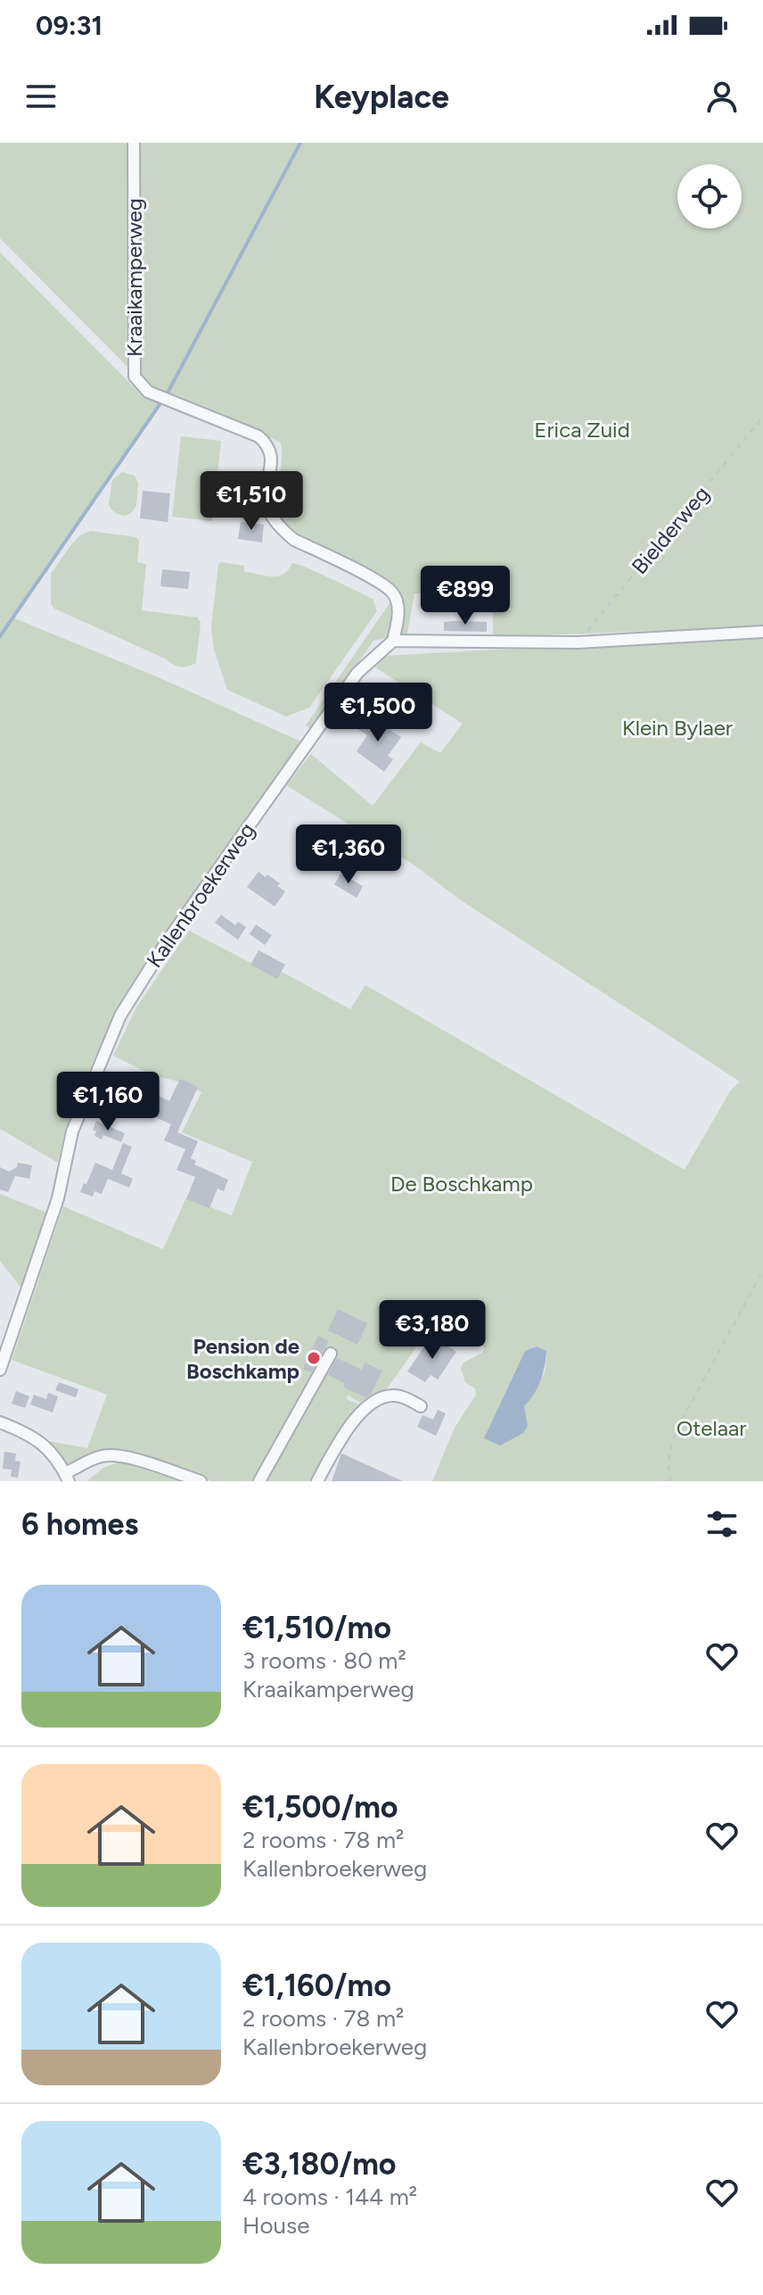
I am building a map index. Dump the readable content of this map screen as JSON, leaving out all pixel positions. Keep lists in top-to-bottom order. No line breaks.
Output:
{"streets":{"street":["Kraaikamperweg","Kallenbroekerweg"],"path":["Bielderweg"]},"crossings":[["Kraaikamperweg","Kallenbroekerweg"]],"parks":["Erica Zuid","Klein Bylaer","De Boschkamp","Otelaar"],"places":["Pension de Boschkamp"],"page":{"status":"09:31","header":"Keyplace","price":["€1,510","€899","€1,500","€1,360","€1,160","€3,180"],"heading":"6 homes","list":[{"name":"€1,510/mo","note":"3 rooms · 80 m² · Kraaikamperweg"},{"name":"€1,500/mo","note":"2 rooms · 78 m² · Kallenbroekerweg"},{"name":"€1,160/mo","note":"2 rooms · 78 m² · Kallenbroekerweg"},{"name":"€3,180/mo","note":"4 rooms · 144 m² · House"}]}}
